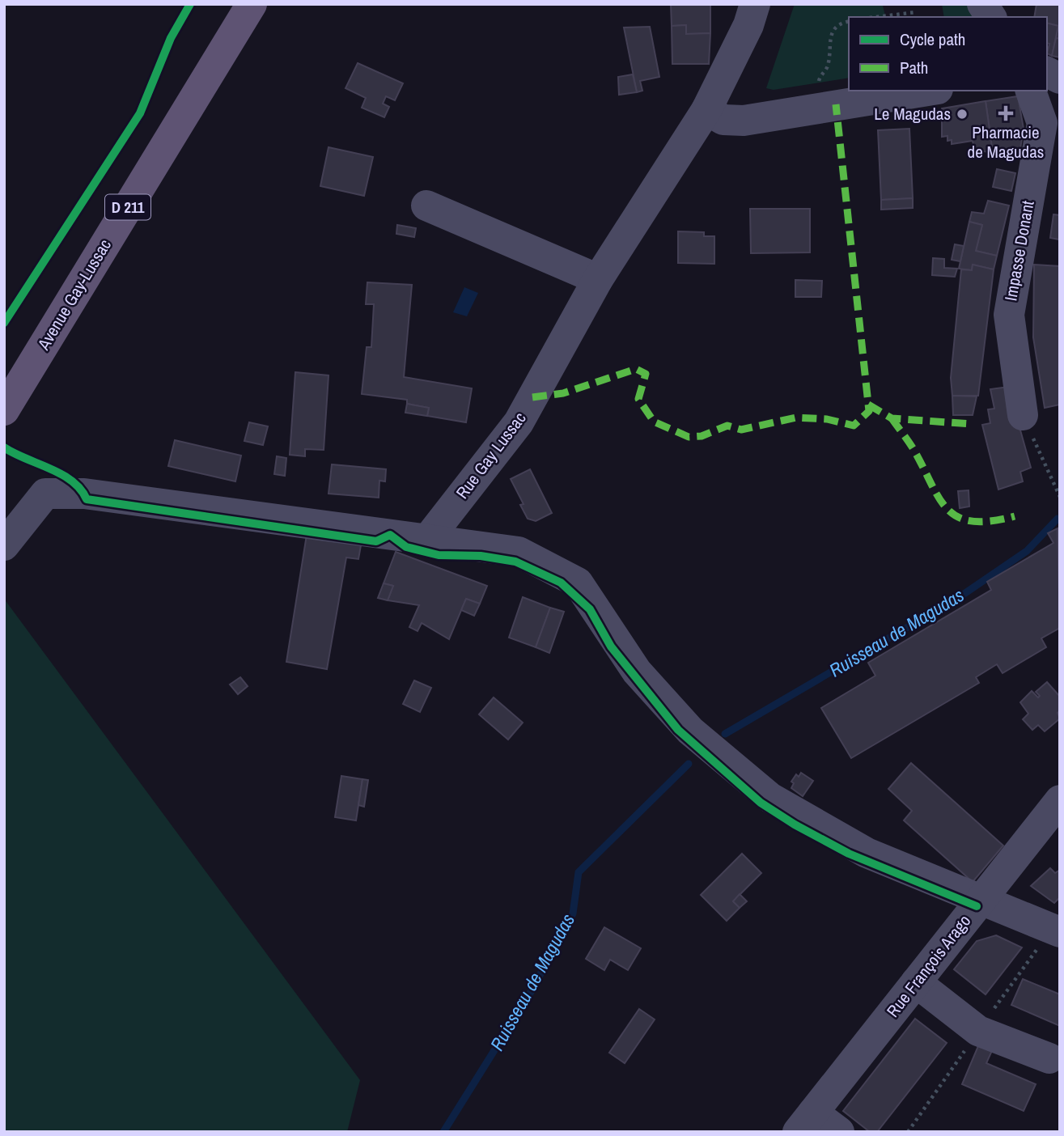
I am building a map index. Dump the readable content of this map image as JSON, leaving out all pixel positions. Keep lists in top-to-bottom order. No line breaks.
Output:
{"streets":{"main road":["D 211","Avenue Gay-Lussac"],"street":["Impasse Donant","Rue Gay Lussac","Rue François Arago"]},"water":["Ruisseau de Magudas"],"places":{"health":["Pharmacie de Magudas"],"other":["Le Magudas"]},"legend":["Cycle path","Path"]}
